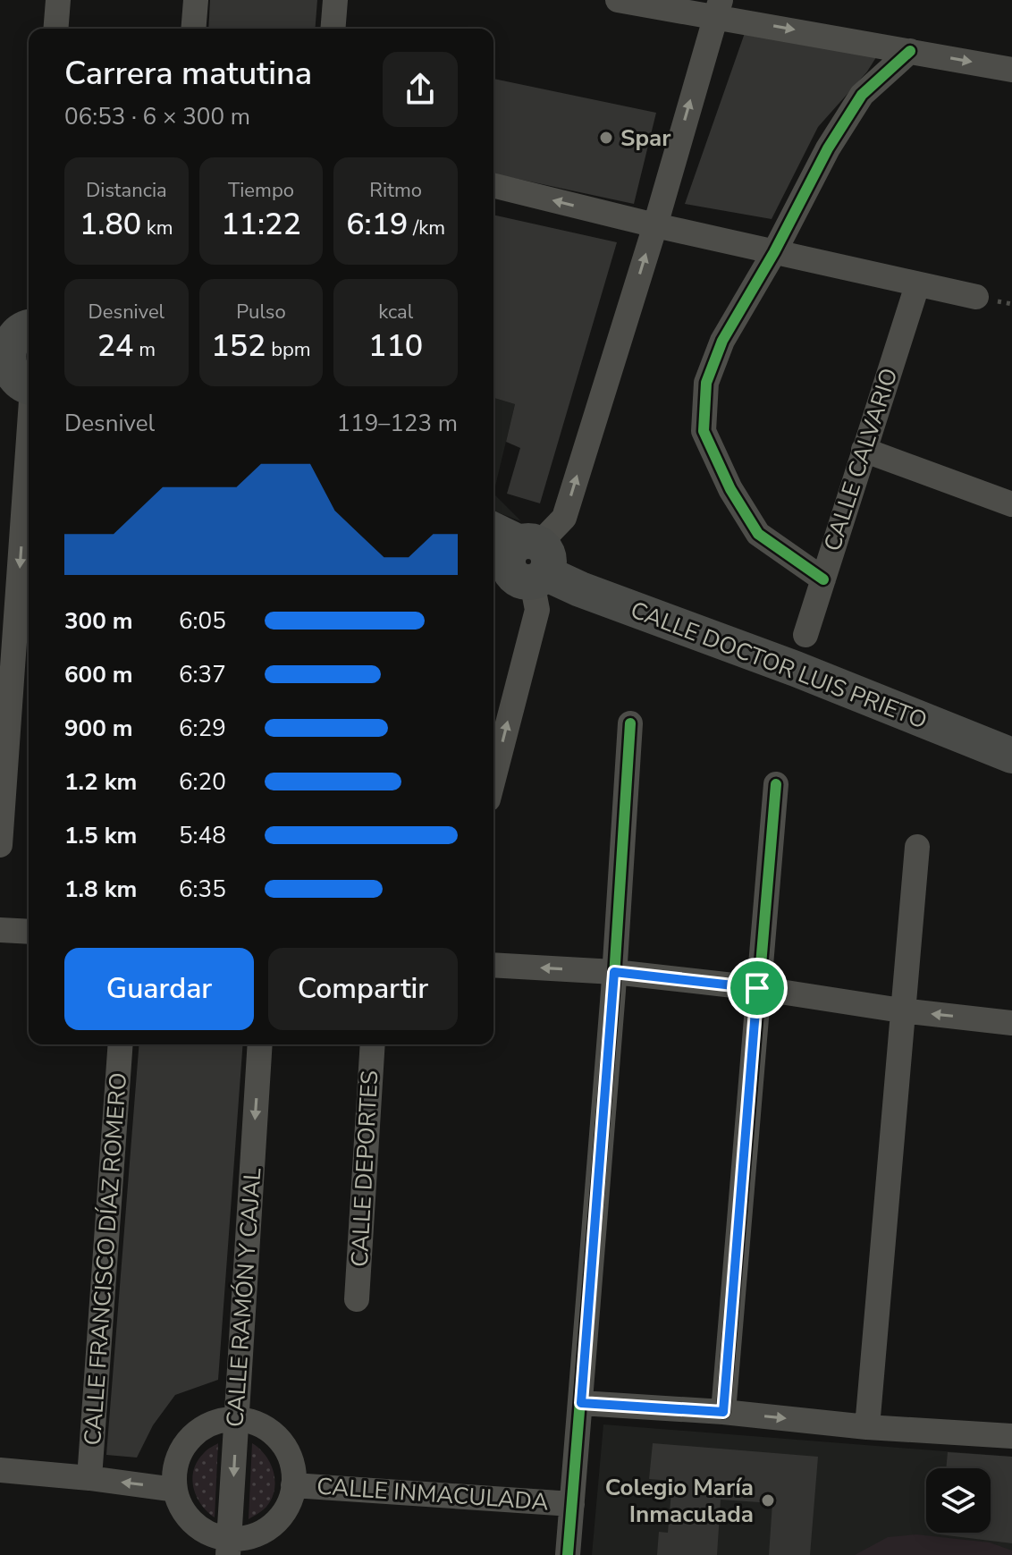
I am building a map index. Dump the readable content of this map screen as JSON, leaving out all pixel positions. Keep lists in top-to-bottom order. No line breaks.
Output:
{"streets":{"main road":["CALLE DOCTOR LUIS PRIETO"],"street":["CALLE CALVARIO","CALLE DEPORTES","CALLE FRANCISCO DÍAZ ROMERO","CALLE RAMÓN Y CAJAL","CALLE INMACULADA"]},"one_way":["CALLE RAMÓN Y CAJAL"],"places":["Spar","Colegio María Inmaculada"],"page":{"heading":["Carrera matutina","06:53 · 6 × 300 m"],"stats":[["Distancia","1.80 km"],["Tiempo","11:22"],["Ritmo","6:19 /km"],["Desnivel","24 m"],["Pulso","152 bpm"],["kcal","110"]],"chart":["Desnivel","119–123 m"],"list":[{"name":"300 m","note":"6:05"},{"name":"600 m","note":"6:37"},{"name":"900 m","note":"6:29"},{"name":"1.2 km","note":"6:20"},{"name":"1.5 km","note":"5:48"},{"name":"1.8 km","note":"6:35"}],"buttons":["Guardar","Compartir"]}}
